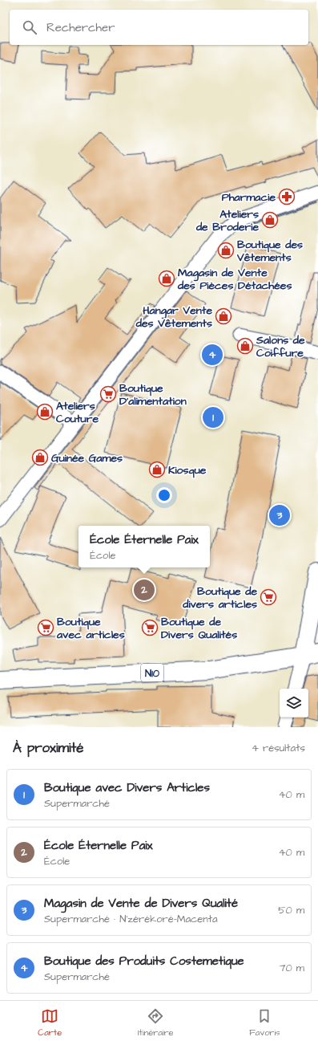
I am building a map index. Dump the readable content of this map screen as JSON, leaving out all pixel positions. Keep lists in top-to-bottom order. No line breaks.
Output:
{"streets":{"main road":["N10"]},"places":{"pharmacy":["Pharmacie"],"shop":["Ateliers de Broderie","Boutique des Vêtements","Magasin de Vente des Pièces Détachées","Hangar Vente des Vêtements","Salons de Coiffure","Ateliers Couture","Guinée Games","Kiosque"],"supermarket":["Boutique D'alimentation","Boutique de divers articles","Boutique avec articles","Boutique de Divers Qualités"]},"page":{"search":"Rechercher","pins":["4","1","3","2"],"popup":["École Éternelle Paix","École"],"heading":["À proximité","4 résultats"],"list":[{"mark":"1","name":"Boutique avec Divers Articles","note":"Supermarché","value":"40 m"},{"mark":"2","name":"École Éternelle Paix","note":"École","value":"40 m"},{"mark":"3","name":"Magasin de Vente de Divers Qualité","note":"Supermarché · N'zérékoré-Macenta","value":"50 m"},{"mark":"4","name":"Boutique des Produits Costemetique","note":"Supermarché","value":"70 m"}],"nav":["Carte","Itinéraire","Favoris"]}}
